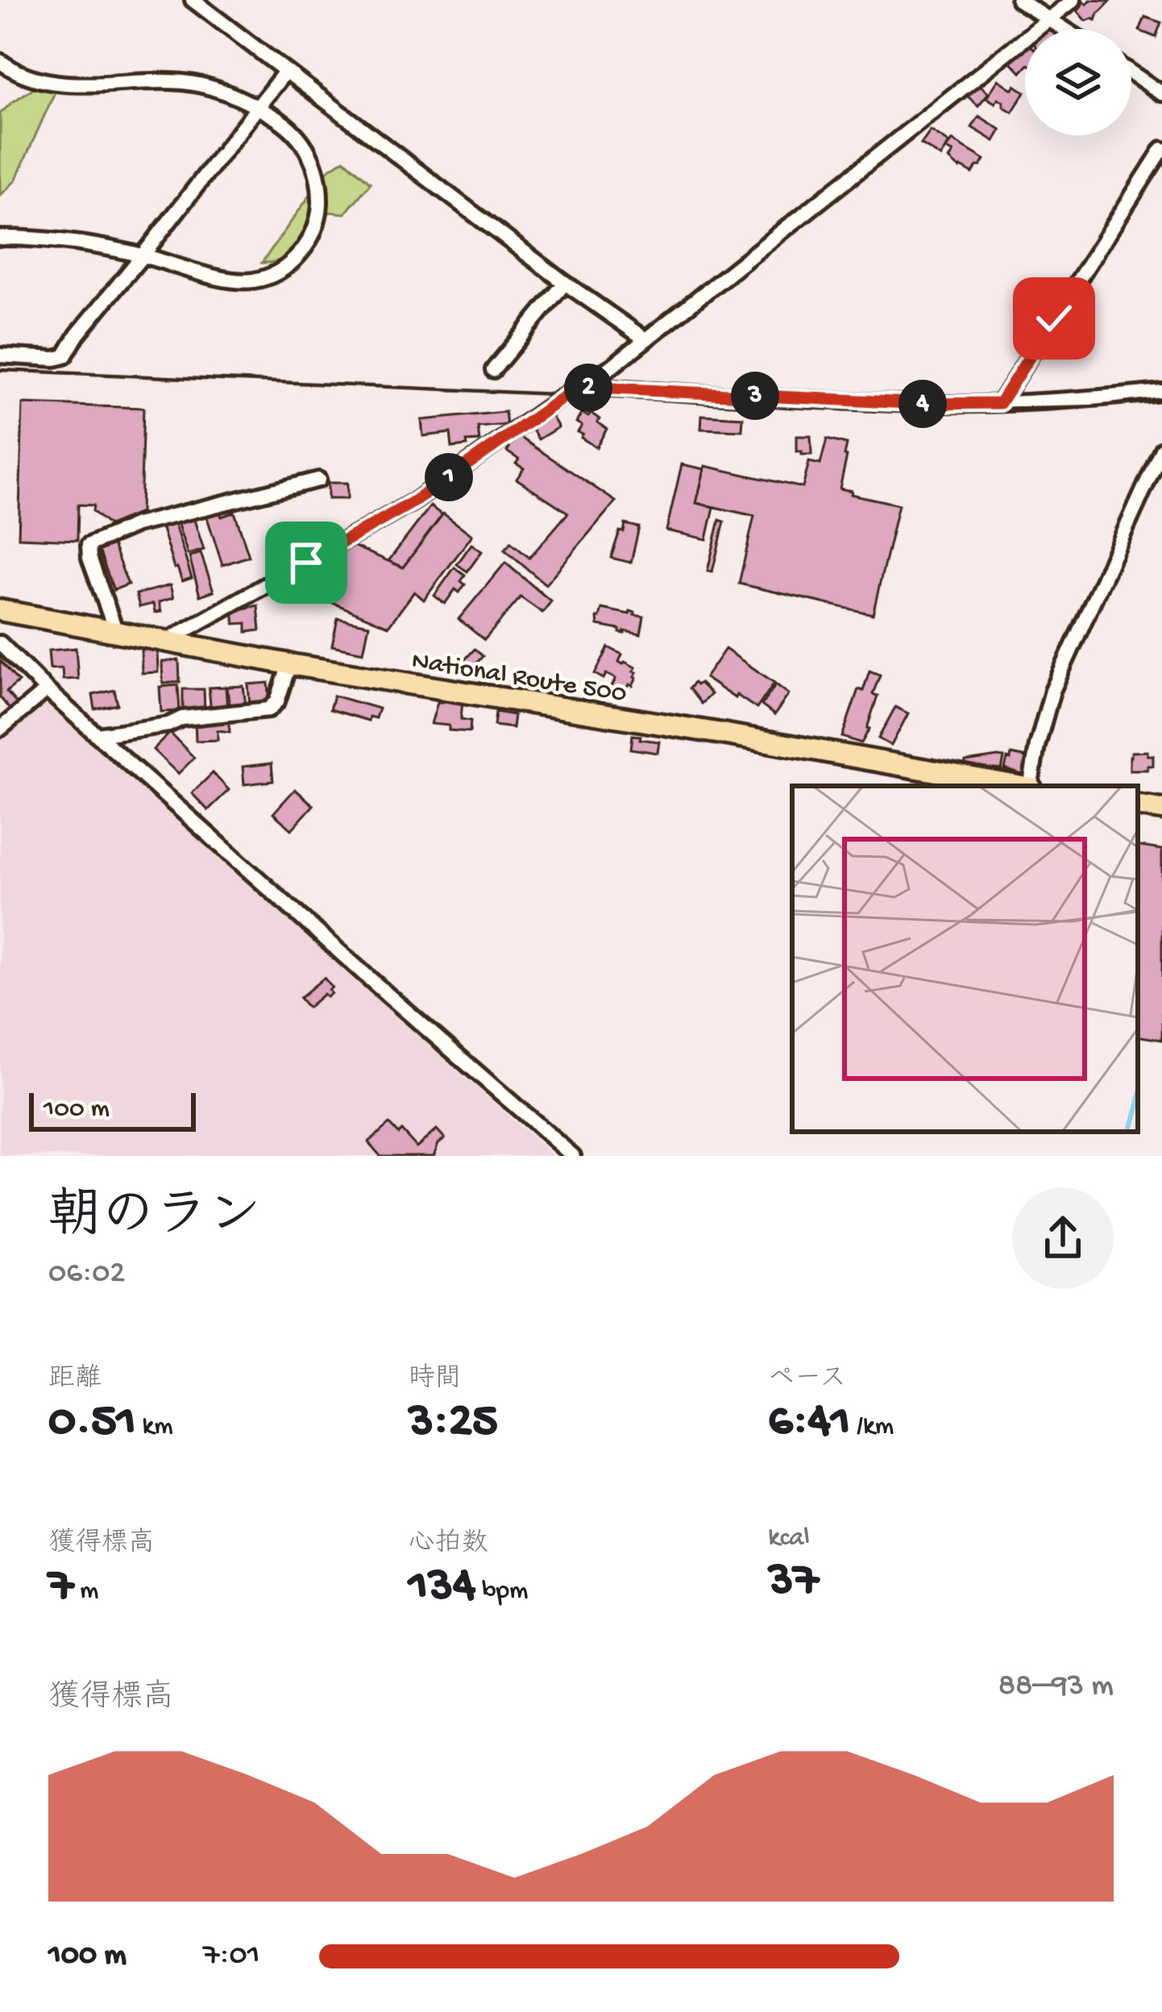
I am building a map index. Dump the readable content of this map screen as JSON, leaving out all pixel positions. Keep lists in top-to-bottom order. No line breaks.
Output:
{"streets":{"highway":["National Route 500"]},"scale_bar":"100 m","page":{"pins":["2","3","4","1"],"scale":"100 m","heading":["朝のラン","06:02"],"stats":[["距離","0.51 km"],["時間","3:25"],["ペース","6:41 /km"],["獲得標高","7 m"],["心拍数","134 bpm"],["kcal","37"]],"chart":["獲得標高","88–93 m"],"list":[{"name":"100 m","note":"7:01"}]}}
